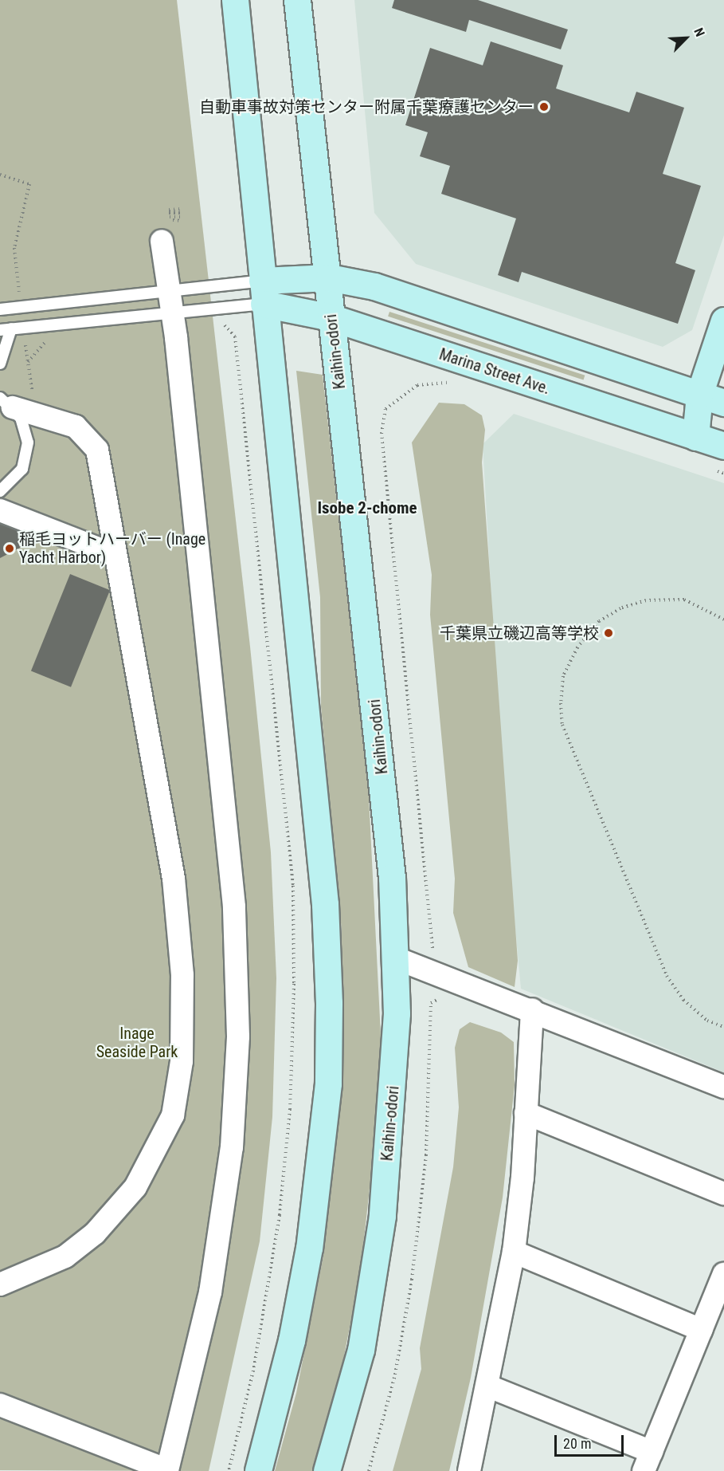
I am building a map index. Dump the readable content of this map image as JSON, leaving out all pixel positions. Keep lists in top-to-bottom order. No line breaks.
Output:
{"streets":{"street":["Kaihin-odori","Marina Street Ave."]},"crossings":[["Kaihin-odori","Marina Street Ave."]],"districts":["Isobe 2-chome"],"parks":["Inage Seaside Park"],"places":["自動車事故対策センター附属千葉療護センター","稲毛ヨットハーバー (Inage Yacht Harbor)","千葉県立磯辺高等学校"],"scale_bar":"20 m","north":"top right"}
